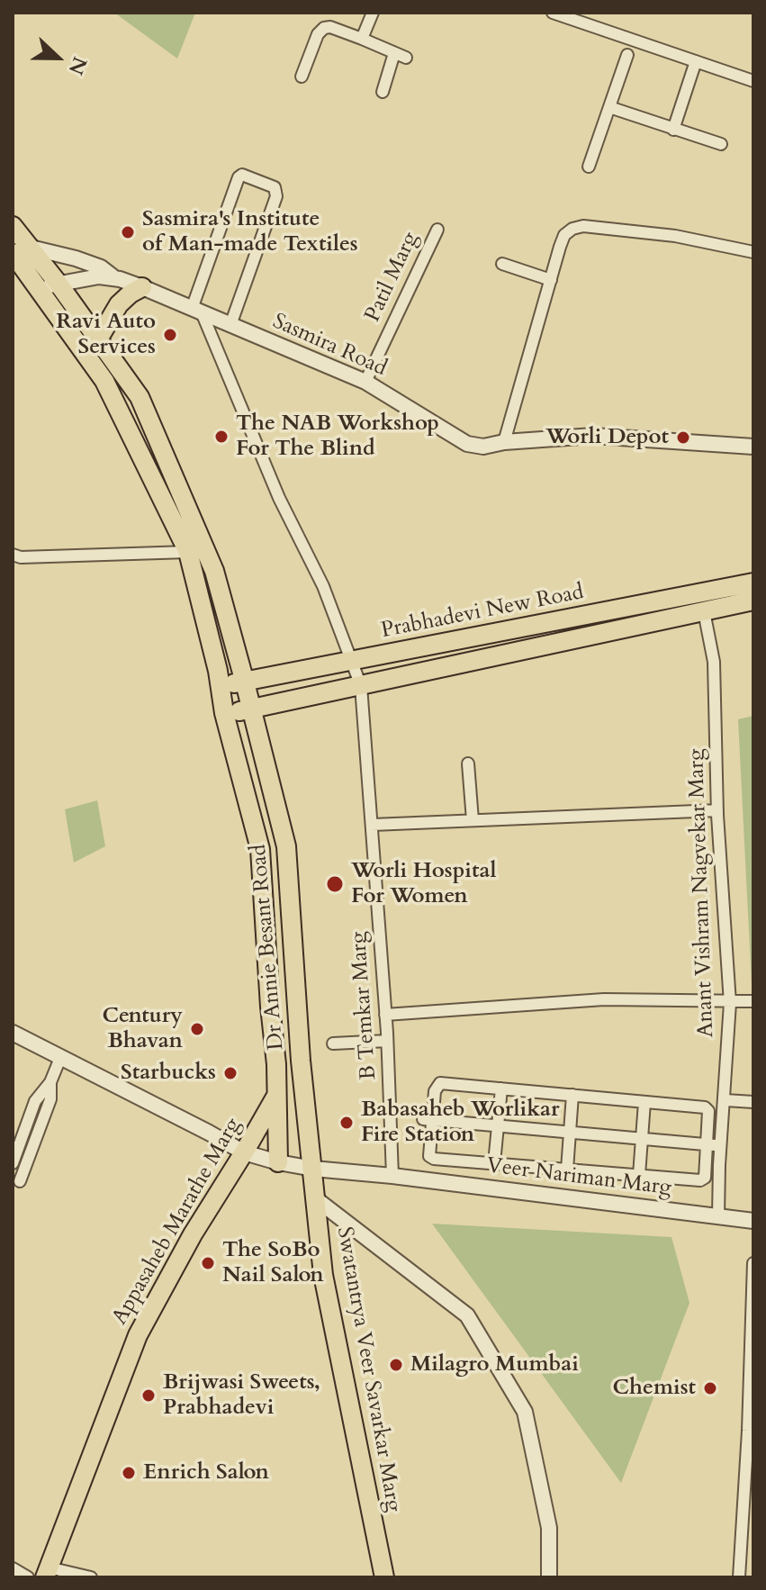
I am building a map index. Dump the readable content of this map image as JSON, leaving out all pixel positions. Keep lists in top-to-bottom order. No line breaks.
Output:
{"streets":{"main road":["Prabhadevi New Road","Dr Annie Besant Road","Appasaheb Marathe Marg","Swatantrya Veer Savarkar Marg"],"street":["Patil Marg","Sasmira Road","Anant Vishram Nagvekar Marg","B Temkar Marg","Veer Nariman Marg"]},"crossings":[["Patil Marg","Sasmira Road"],["Sasmira Road","Dr Annie Besant Road"],["Sasmira Road","B Temkar Marg"],["Prabhadevi New Road","Anant Vishram Nagvekar Marg"],["Prabhadevi New Road","Dr Annie Besant Road"],["Prabhadevi New Road","B Temkar Marg"],["Anant Vishram Nagvekar Marg","Veer Nariman Marg"],["Dr Annie Besant Road","Veer Nariman Marg"],["Dr Annie Besant Road","Appasaheb Marathe Marg"],["Dr Annie Besant Road","Swatantrya Veer Savarkar Marg"],["B Temkar Marg","Veer Nariman Marg"],["Veer Nariman Marg","Appasaheb Marathe Marg"],["Veer Nariman Marg","Swatantrya Veer Savarkar Marg"]],"places":["Sasmira's Institute of Man-made Textiles","Ravi Auto Services","The NAB Workshop For The Blind","Worli Depot","Worli Hospital For Women","Century Bhavan","Starbucks","Babasaheb Worlikar Fire Station","The SoBo Nail Salon","Milagro Mumbai","Chemist","Brijwasi Sweets, Prabhadevi","Enrich Salon"],"north":"right"}
